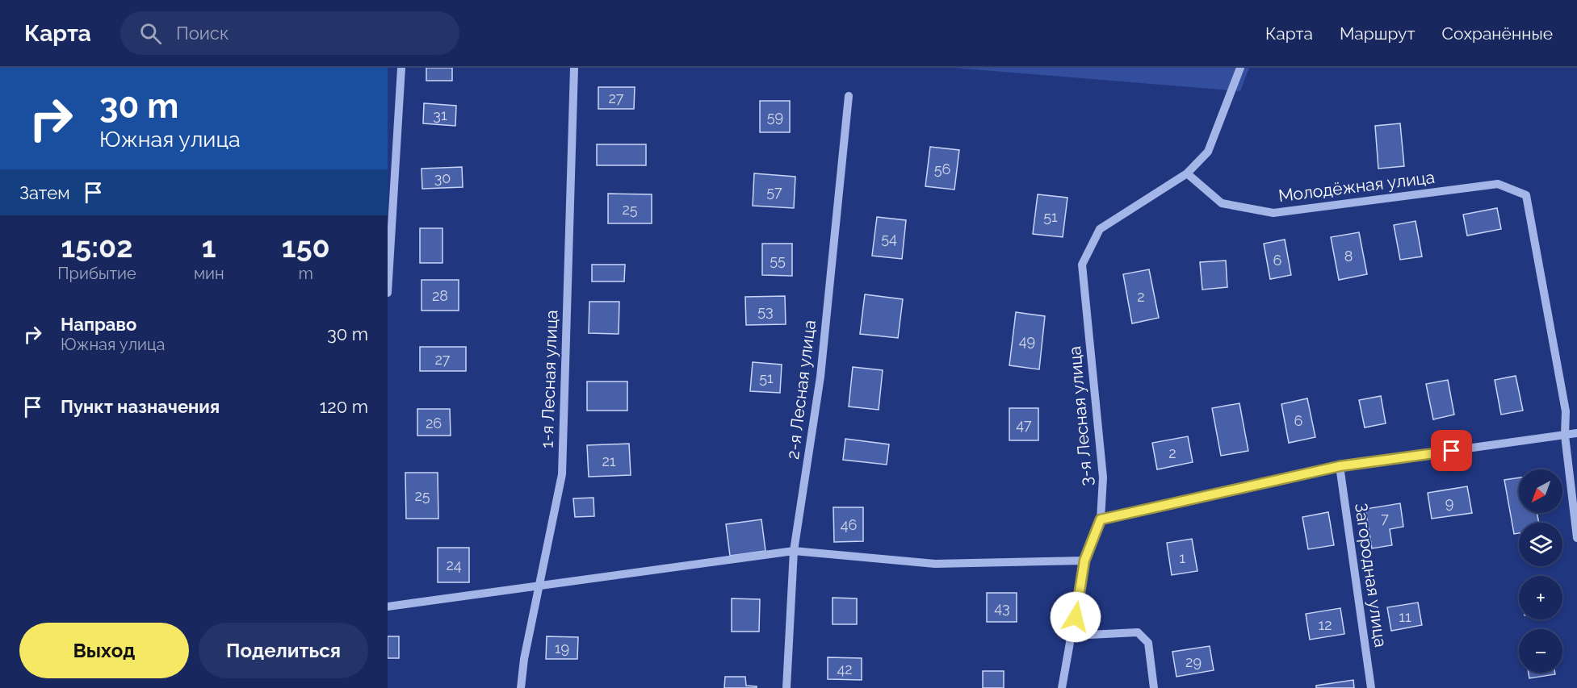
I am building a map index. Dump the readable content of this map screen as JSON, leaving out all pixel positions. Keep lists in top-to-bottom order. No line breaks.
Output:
{"streets":{"street":["Молодёжная улица","1-я Лесная улица","2-я Лесная улица","3-я Лесная улица","Загородная улица"]},"crossings":[["Молодёжная улица","3-я Лесная улица"]],"house_numbers":["27","31","59","56","30","57","25","51","54","8","55","6","28","2","53","49","27","51","6","26","47","2","21","25","9","7","46","1","24","43","11","12","19","29","42"],"north":"bottom left","page":{"header":"Карта","search":"Поиск","nav":["Карта","Маршрут","Сохранённые"],"turn":["30 m","Южная улица"],"then":"Затем","eta":["15:02","Прибытие","1","мин","150","m"],"list":[{"name":"Направо","note":"Южная улица","value":"30 m"},{"name":"Пункт назначения","value":"120 m"}],"map_buttons":["+","−"],"buttons":["Выход","Поделиться"]}}
